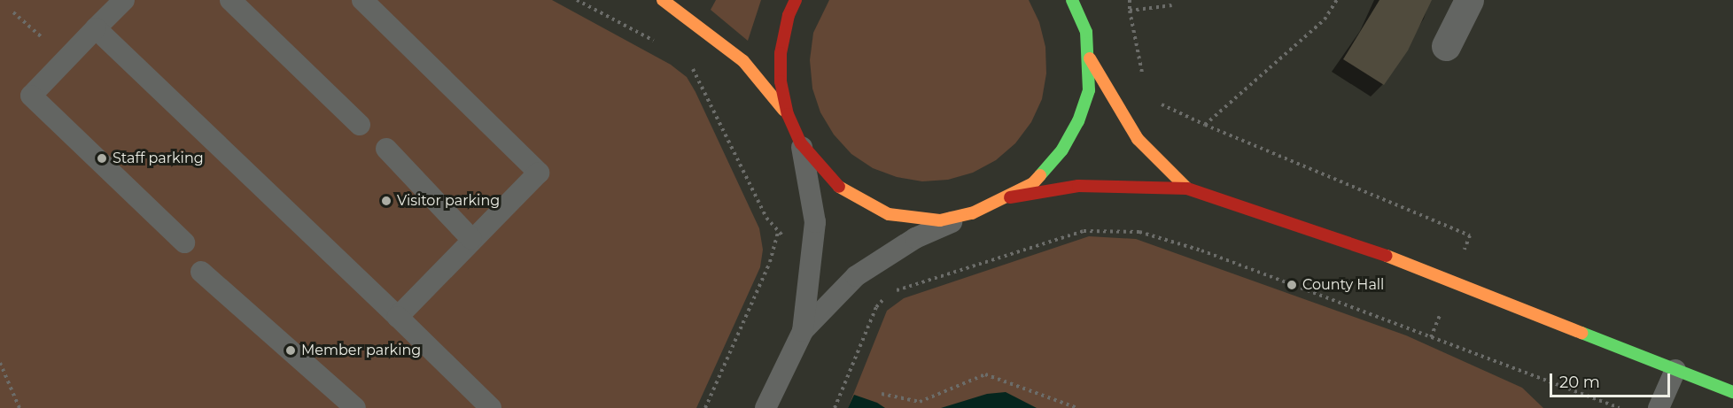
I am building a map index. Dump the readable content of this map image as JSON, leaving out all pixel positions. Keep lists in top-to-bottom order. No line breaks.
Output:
{"places":["Staff parking","Visitor parking","County Hall","Member parking"],"scale_bar":"20 m"}
